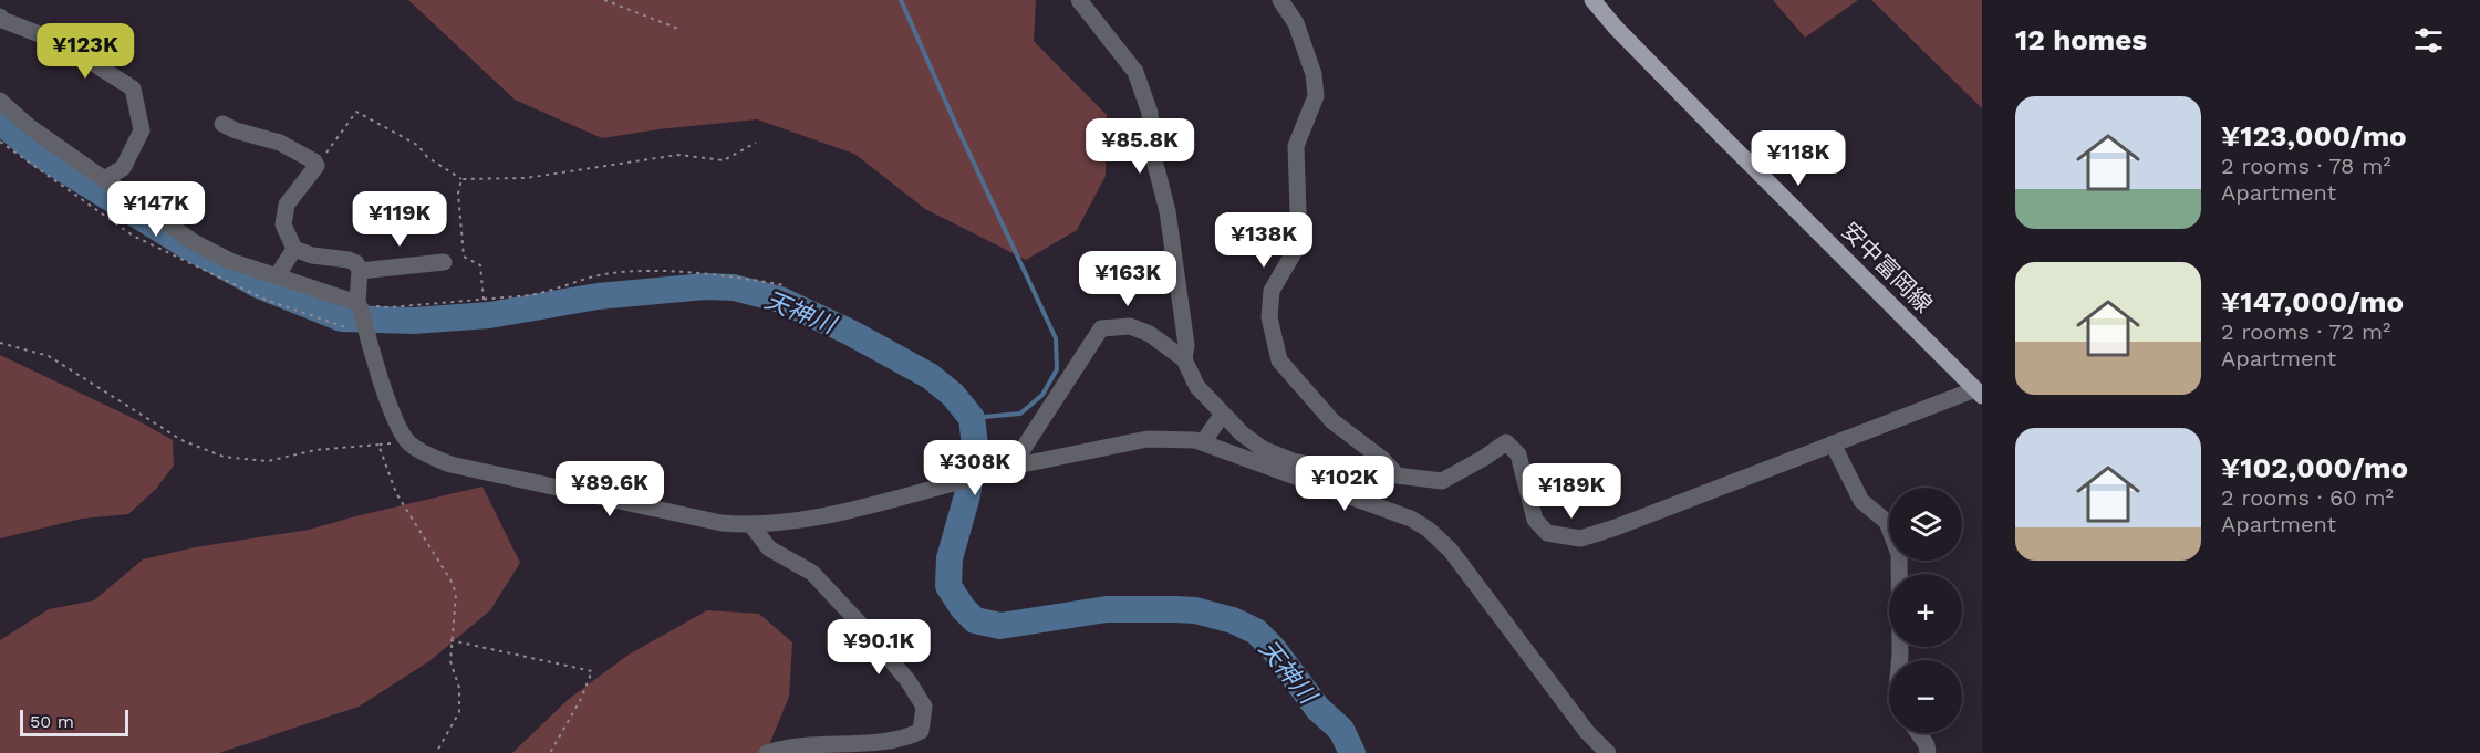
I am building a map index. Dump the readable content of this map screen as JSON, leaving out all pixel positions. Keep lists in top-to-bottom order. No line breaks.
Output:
{"streets":{"main road":["安中富岡線"]},"water":["天神川"],"scale_bar":"50 m","page":{"heading":"12 homes","price":["¥123K","¥85.8K","¥118K","¥147K","¥119K","¥138K","¥163K","¥308K","¥102K","¥89.6K","¥189K","¥90.1K"],"list":[{"name":"¥123,000/mo","note":"2 rooms · 78 m² · Apartment"},{"name":"¥147,000/mo","note":"2 rooms · 72 m² · Apartment"},{"name":"¥102,000/mo","note":"2 rooms · 60 m² · Apartment"}],"map_buttons":["+","−"],"scale":"50 m"}}
